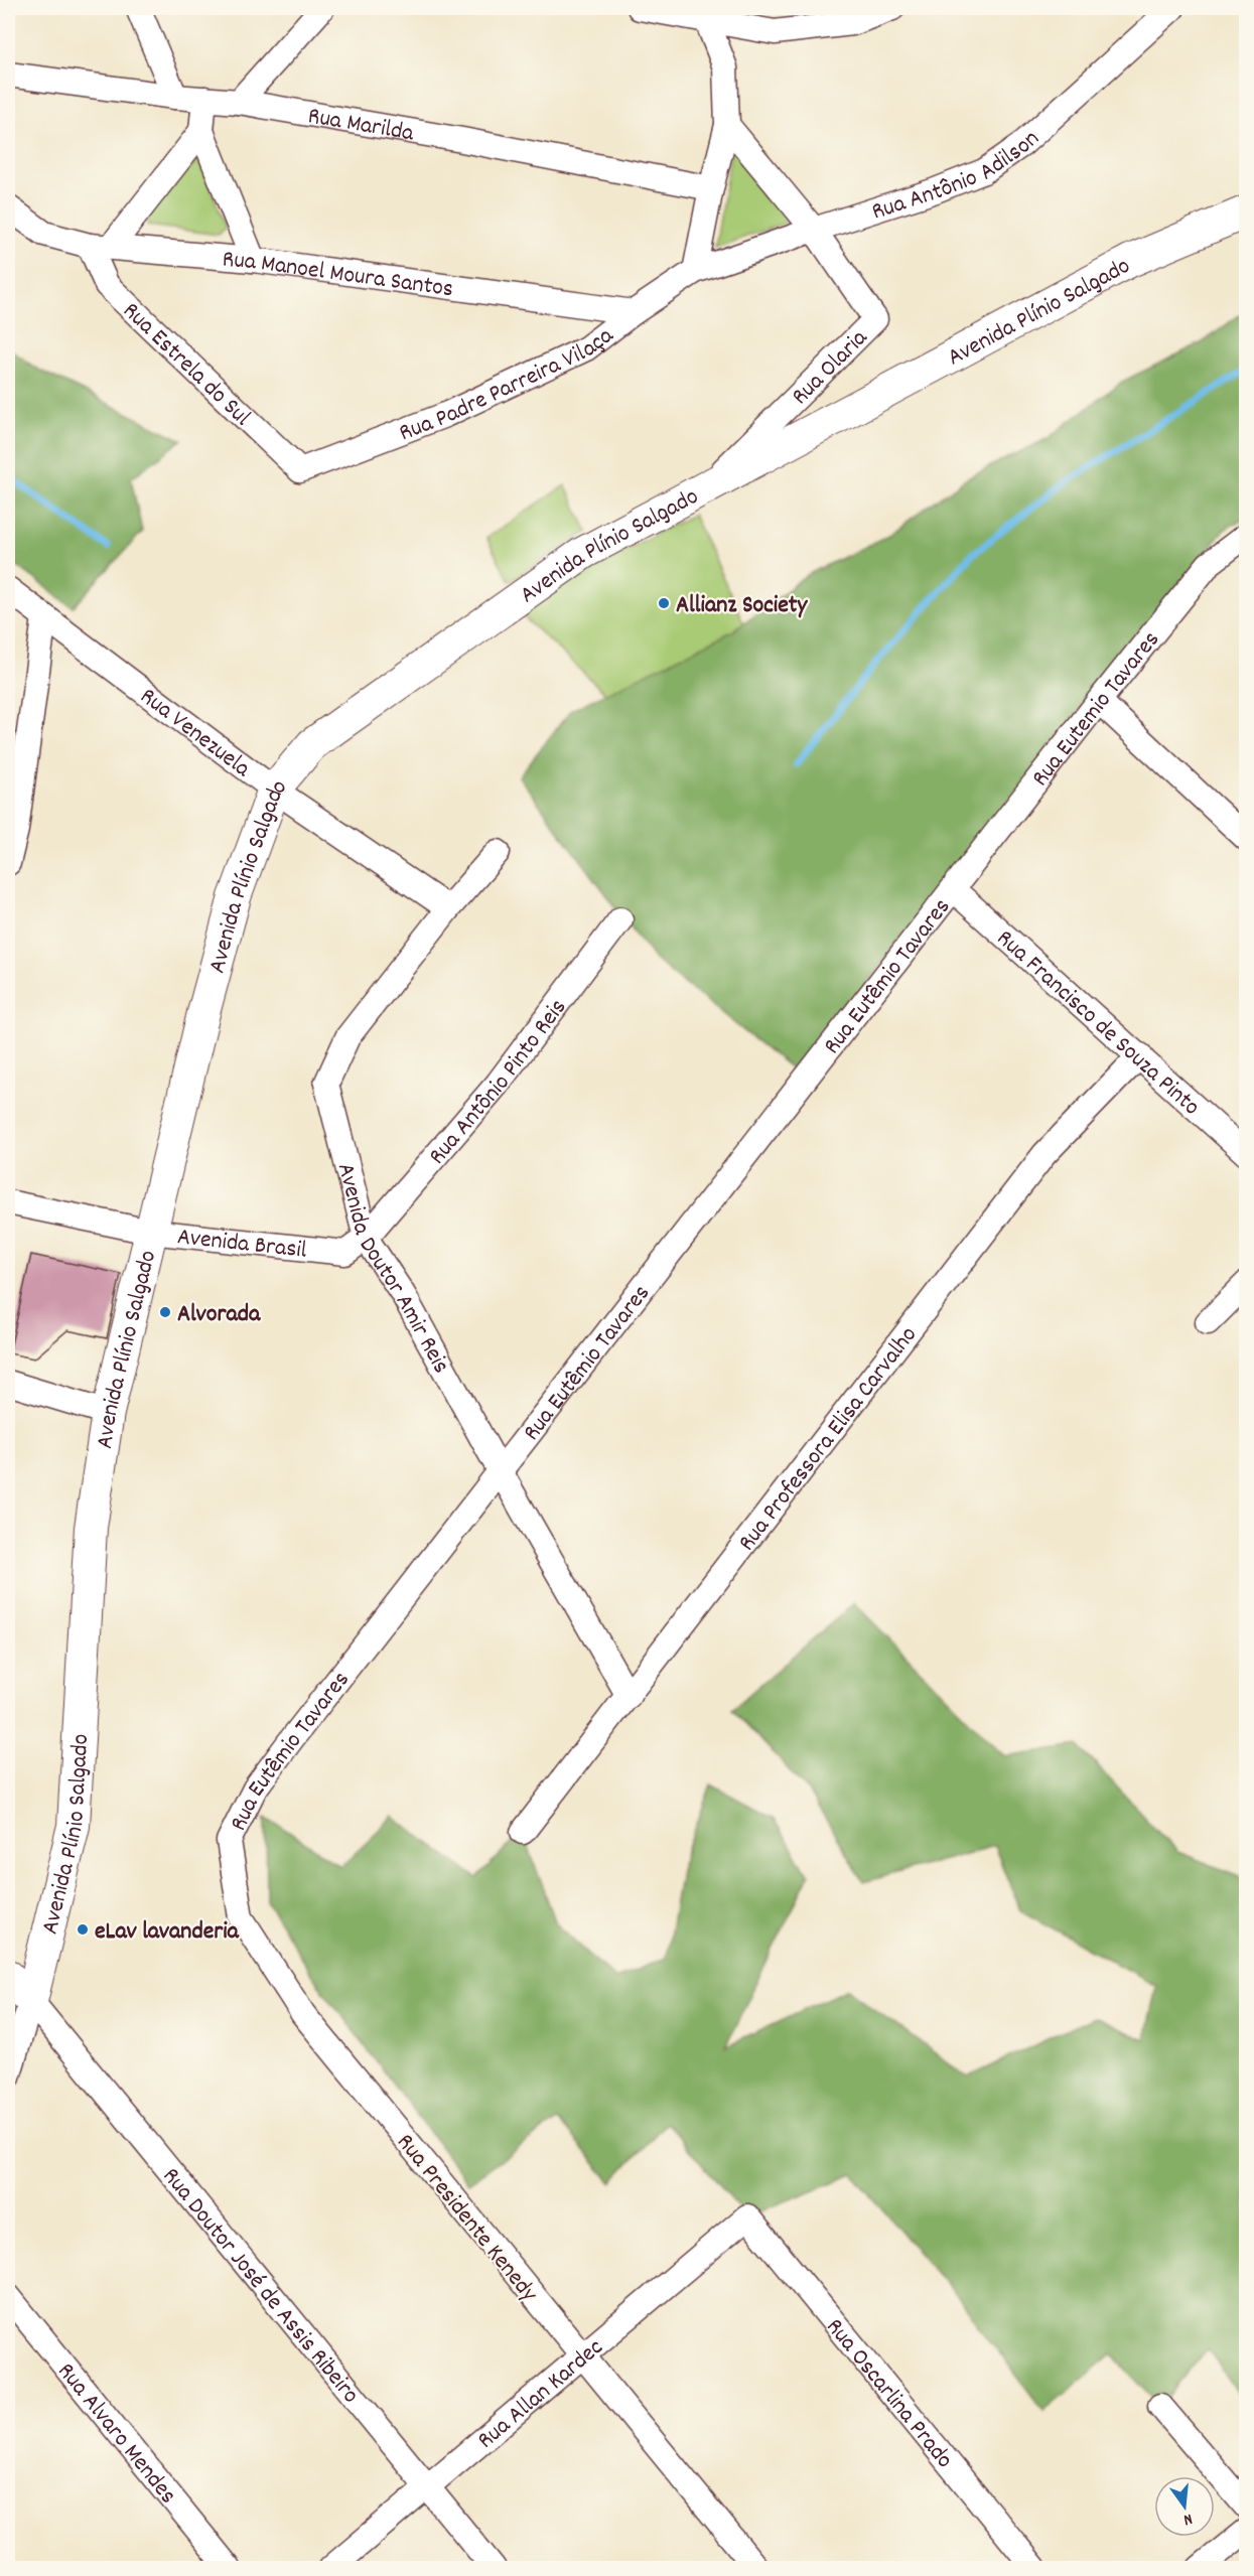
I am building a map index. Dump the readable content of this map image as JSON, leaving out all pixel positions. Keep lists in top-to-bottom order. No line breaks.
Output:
{"streets":{"street":["Rua Marilda","Rua Antônio Adilson","Rua Manoel Moura Santos","Avenida Plínio Salgado","Rua Estrela do Sul","Rua Olaria","Rua Padre Parreira Vilaça","Rua Eutemio Tavares","Rua Venezuela","Rua Eutêmio Tavares","Rua Francisco de Souza Pinto","Rua Antônio Pinto Reis","Avenida Brasil","Avenida Doutor Amir Reis","Rua Professora Elisa Carvalho","Rua Presidente Kenedy","Rua Doutor José de Assis Ribeiro","Rua Allan Kardec","Rua Oscarlina Prado","Rua Alvaro Mendes"]},"crossings":[["Rua Antônio Adilson","Rua Olaria"],["Rua Antônio Adilson","Rua Padre Parreira Vilaça"],["Rua Manoel Moura Santos","Rua Estrela do Sul"],["Rua Manoel Moura Santos","Rua Padre Parreira Vilaça"],["Avenida Plínio Salgado","Rua Olaria"],["Avenida Plínio Salgado","Rua Venezuela"],["Avenida Plínio Salgado","Avenida Brasil"],["Avenida Plínio Salgado","Rua Doutor José de Assis Ribeiro"],["Rua Estrela do Sul","Rua Padre Parreira Vilaça"],["Rua Eutemio Tavares","Rua Eutêmio Tavares"],["Rua Eutemio Tavares","Rua Francisco de Souza Pinto"],["Rua Venezuela","Avenida Doutor Amir Reis"],["Rua Eutêmio Tavares","Rua Francisco de Souza Pinto"],["Rua Eutêmio Tavares","Avenida Doutor Amir Reis"],["Rua Eutêmio Tavares","Rua Presidente Kenedy"],["Rua Francisco de Souza Pinto","Rua Professora Elisa Carvalho"],["Rua Antônio Pinto Reis","Avenida Brasil"],["Rua Antônio Pinto Reis","Avenida Doutor Amir Reis"],["Avenida Brasil","Avenida Doutor Amir Reis"],["Avenida Doutor Amir Reis","Rua Professora Elisa Carvalho"],["Rua Presidente Kenedy","Rua Allan Kardec"],["Rua Doutor José de Assis Ribeiro","Rua Allan Kardec"],["Rua Allan Kardec","Rua Oscarlina Prado"]],"places":["Allianz Society","Alvorada","eLav lavanderia"],"north":"bottom"}
